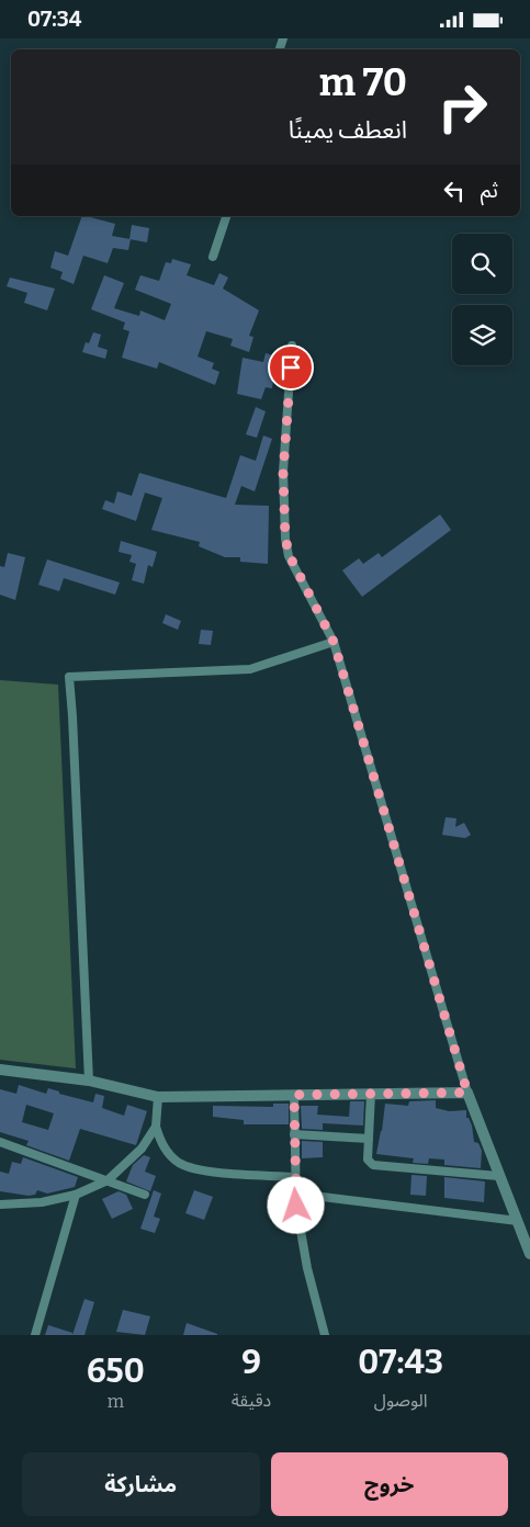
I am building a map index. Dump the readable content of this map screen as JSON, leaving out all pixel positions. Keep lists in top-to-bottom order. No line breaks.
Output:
{"page":{"status":"07:34","turn":["70 m","انعطف يمينًا"],"then":"ثم","eta":["07:43","الوصول","9","دقيقة","650","m"],"buttons":["خروج","مشاركة"]}}
